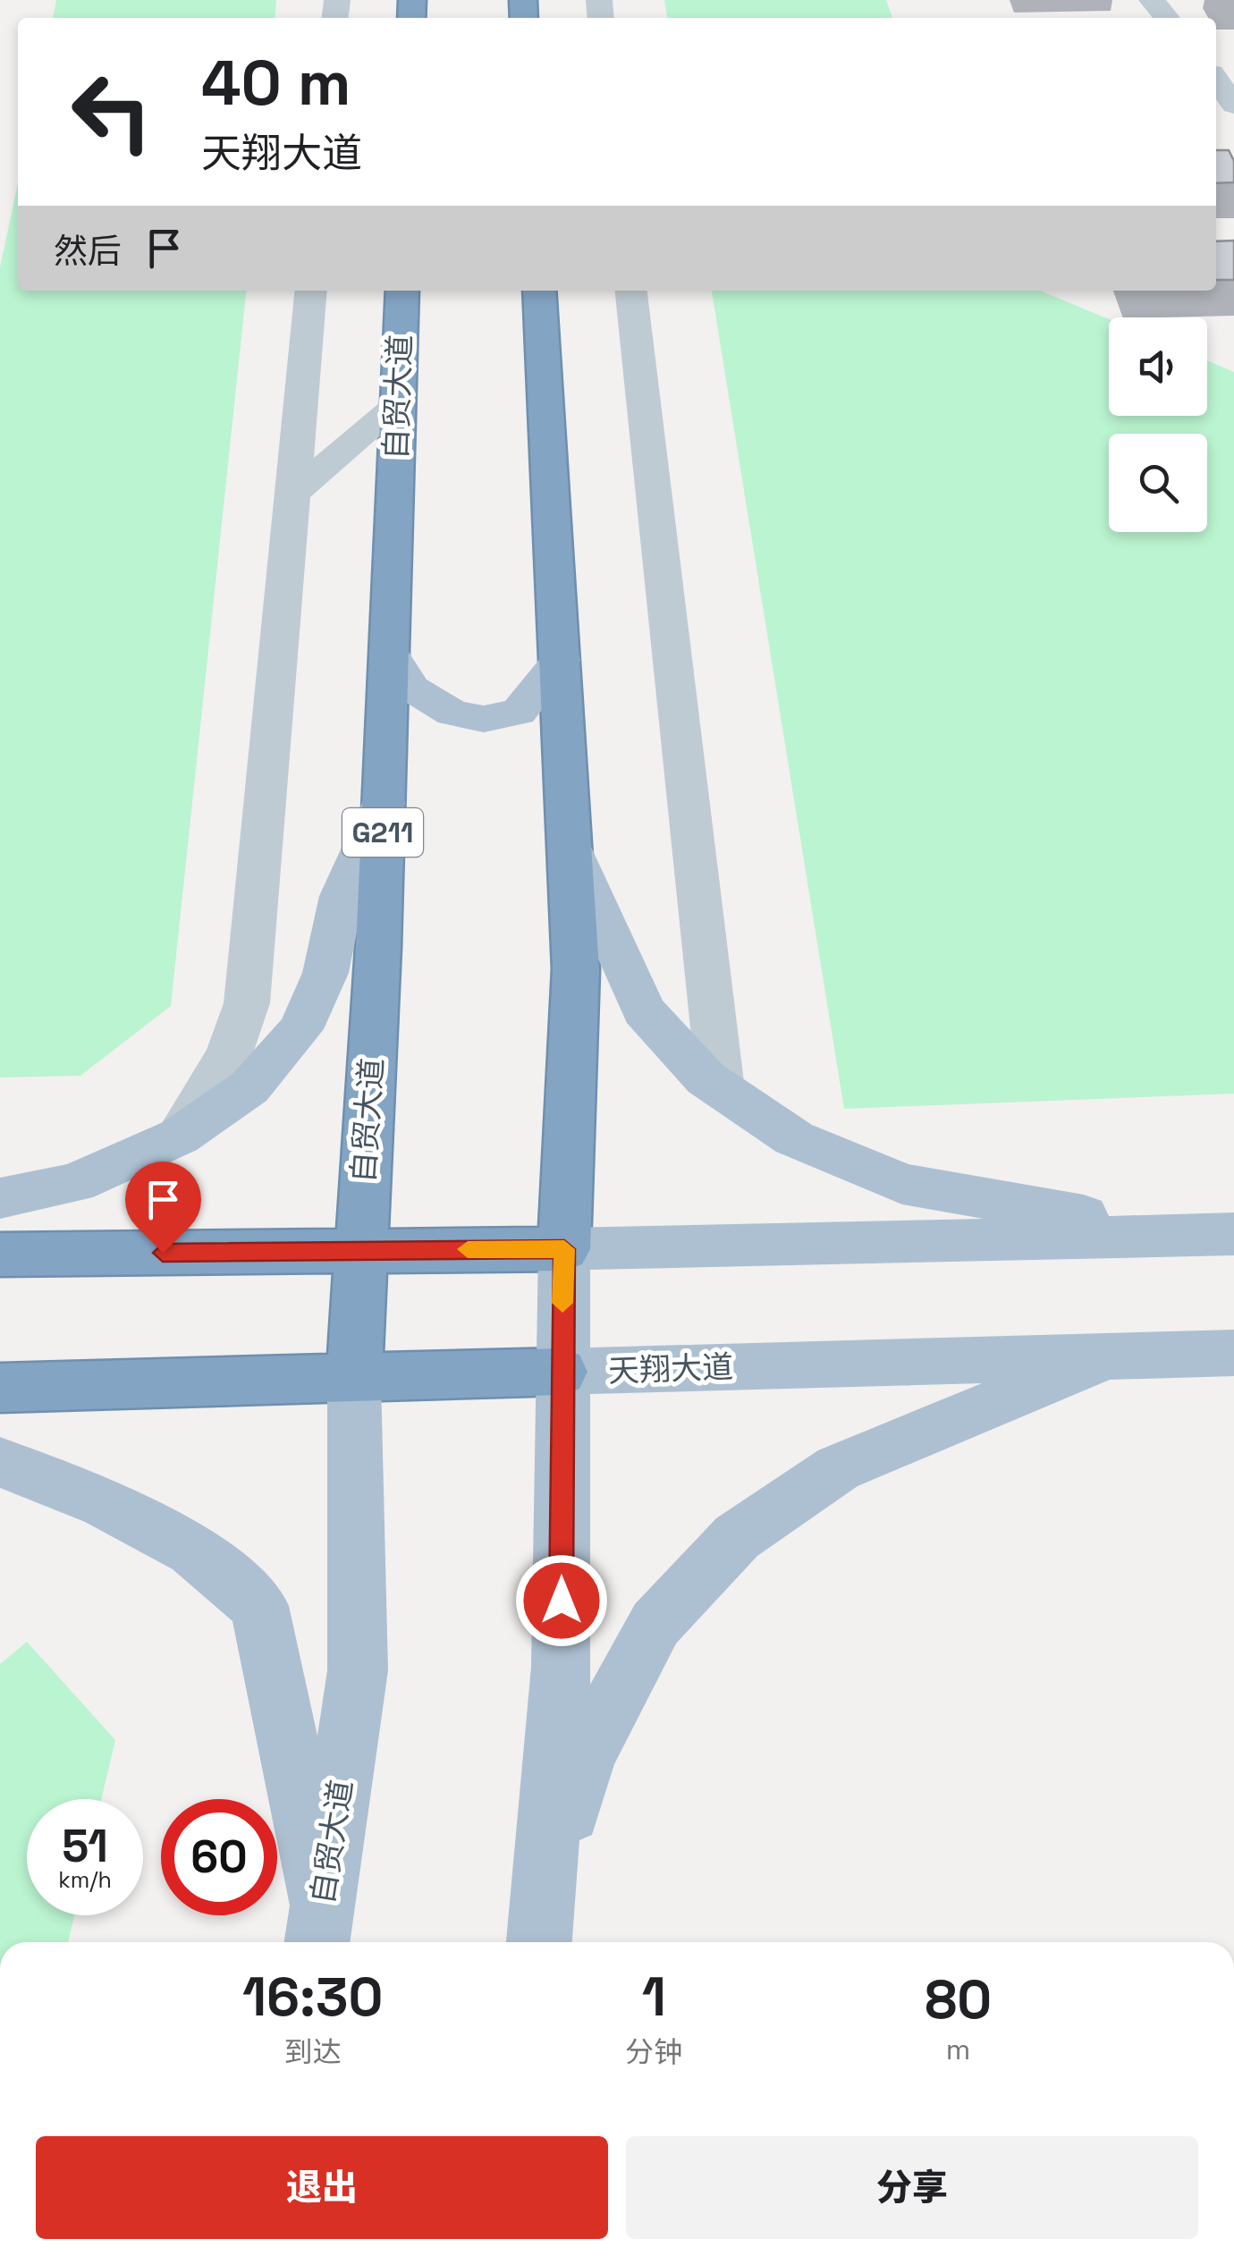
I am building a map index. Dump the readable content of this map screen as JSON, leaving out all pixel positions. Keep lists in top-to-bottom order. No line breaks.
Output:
{"streets":{"highway":["自贸大道","G211","天翔大道"]},"crossings":[["自贸大道","天翔大道"]],"page":{"turn":["40 m","天翔大道"],"then":"然后","speed":"51 km/h","limit":"60","eta":["16:30","到达","1","分钟","80","m"],"buttons":["退出","分享"]}}
